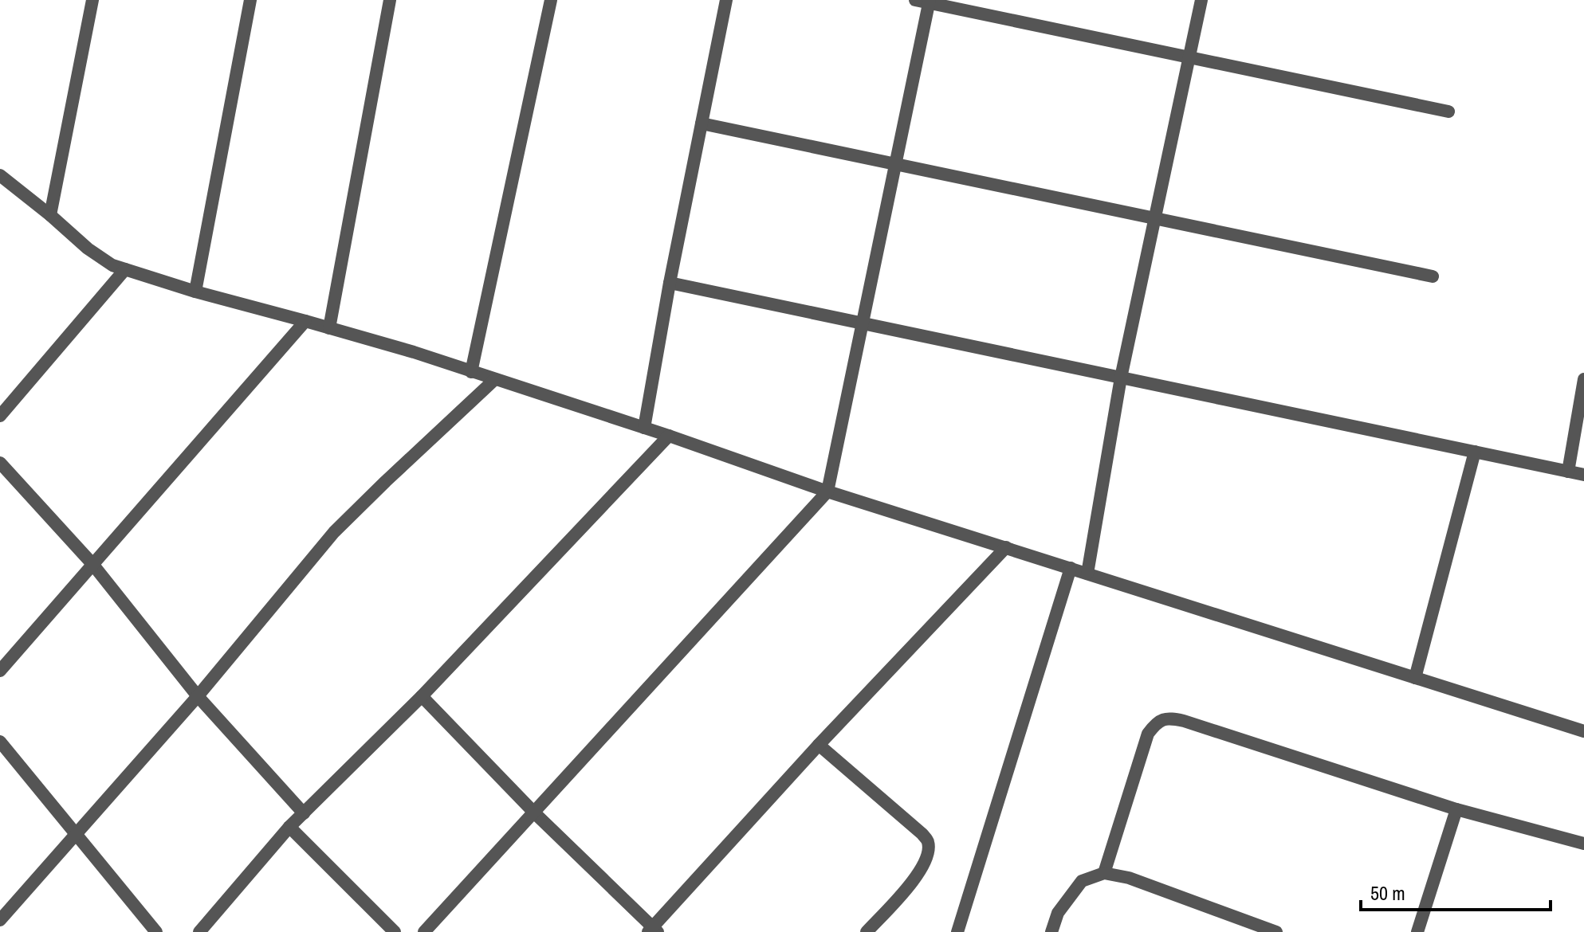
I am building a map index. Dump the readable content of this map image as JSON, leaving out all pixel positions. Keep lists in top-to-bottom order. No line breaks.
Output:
{"scale_bar":"50 m"}
